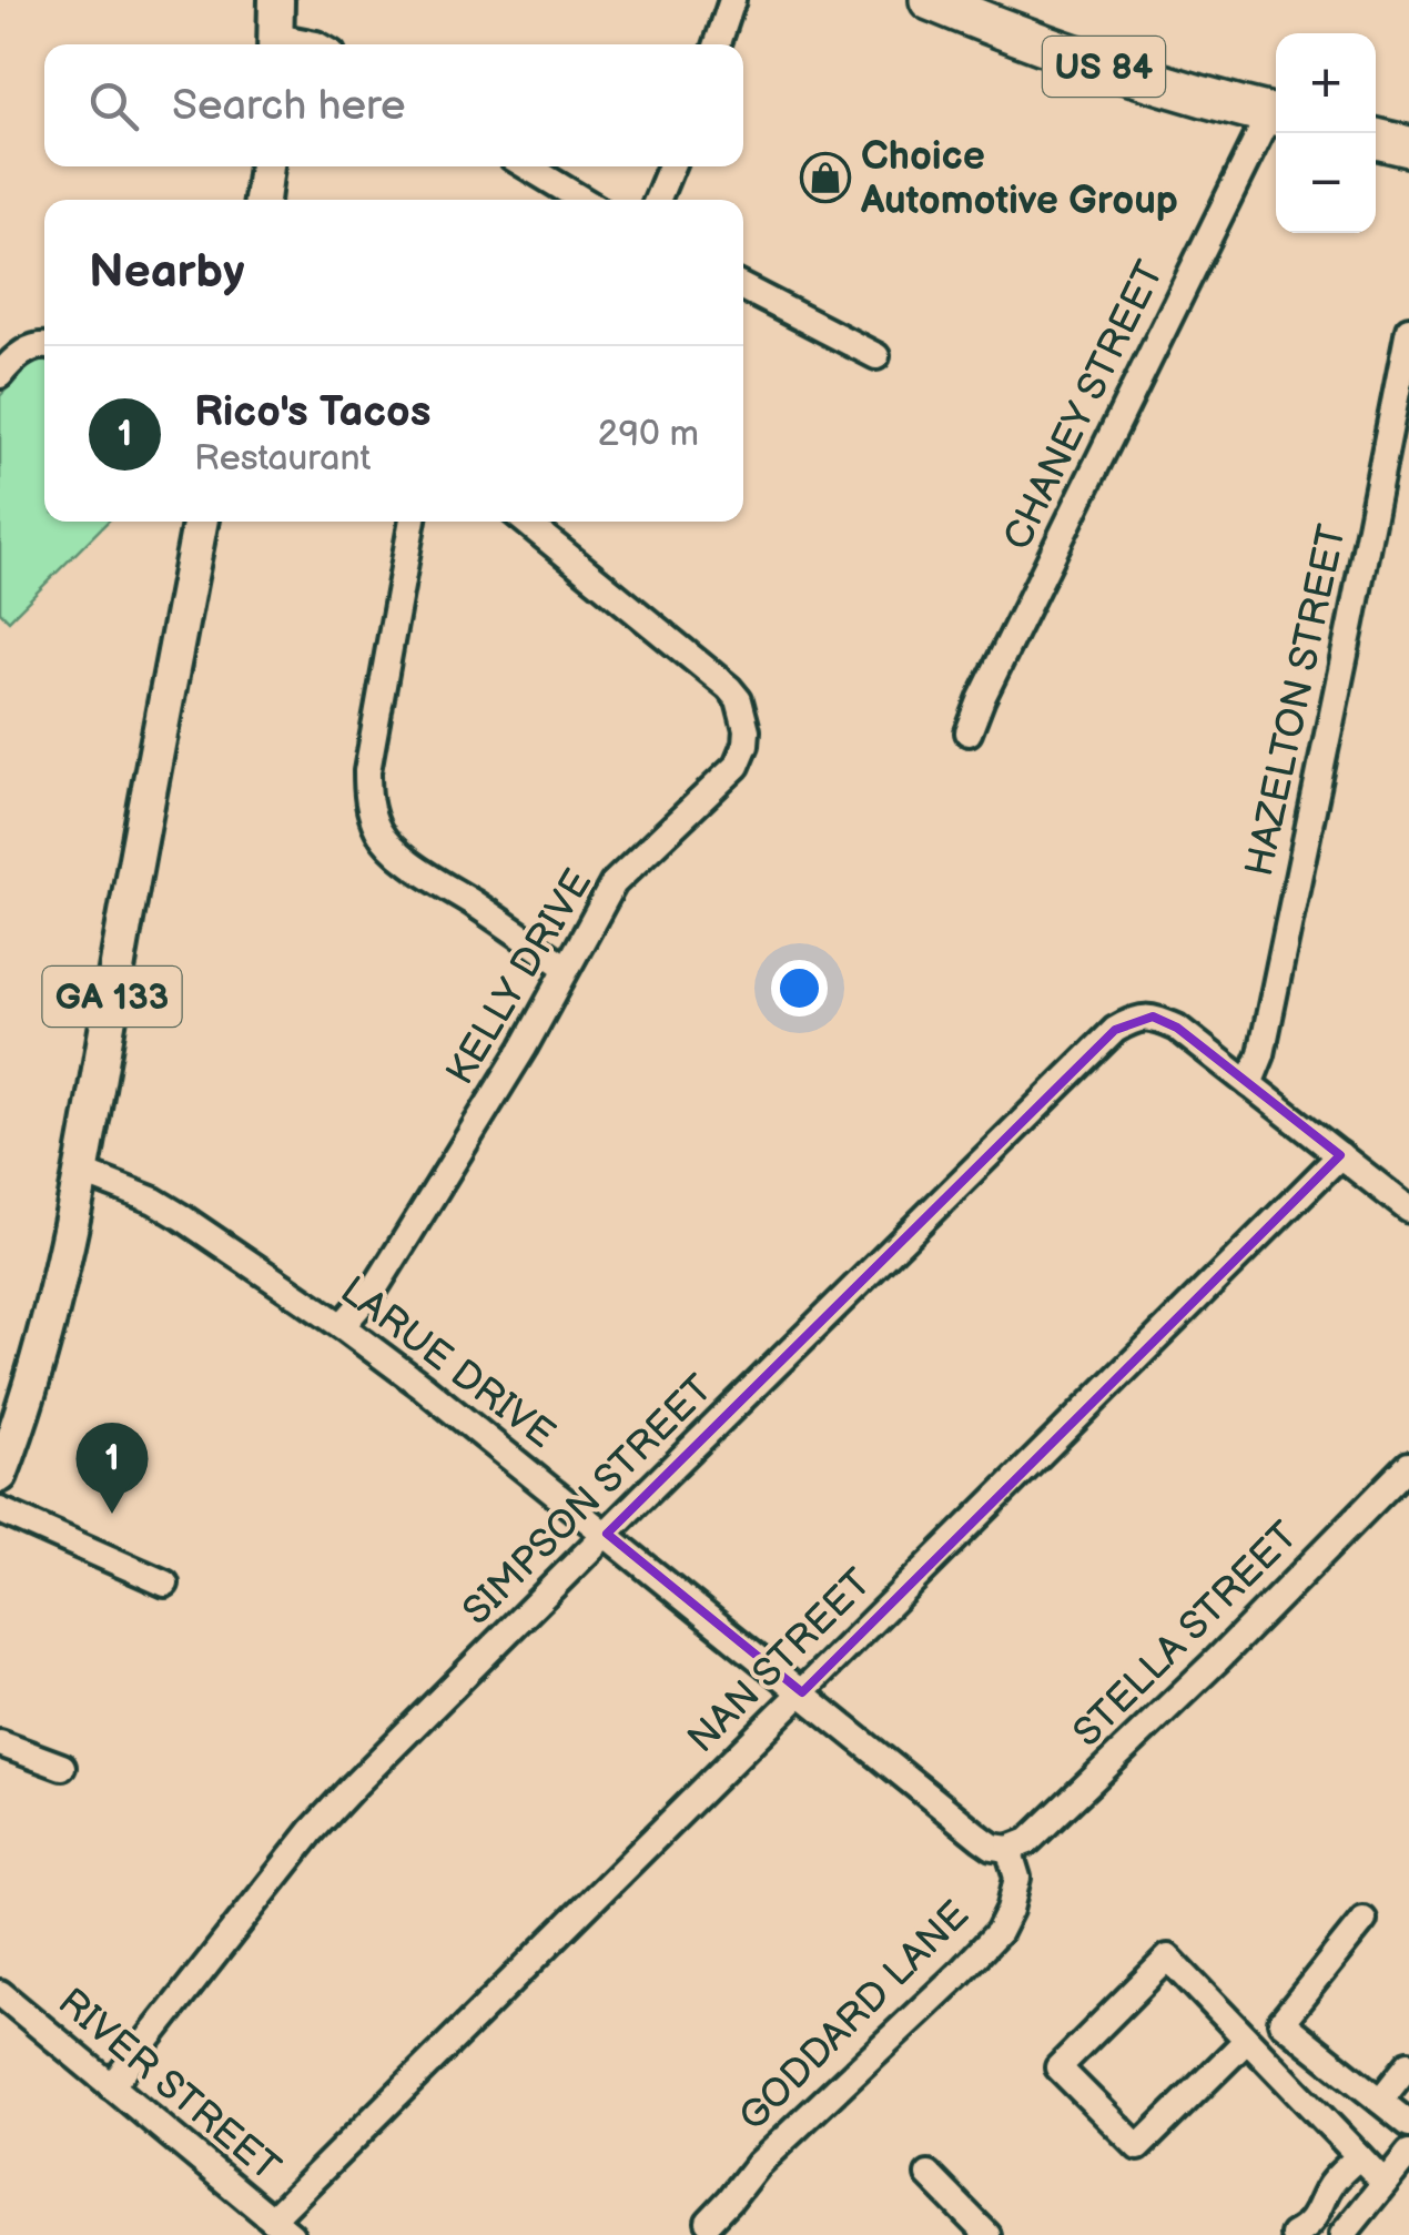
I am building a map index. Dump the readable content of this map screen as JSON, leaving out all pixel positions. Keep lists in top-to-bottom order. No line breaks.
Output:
{"streets":{"highway":["US 84"],"main road":["GA 133"],"street":["CHANEY STREET","HAZELTON STREET","KELLY DRIVE","LARUE DRIVE","SIMPSON STREET","STELLA STREET","NAN STREET","GODDARD LANE","RIVER STREET"]},"crossings":[["HAZELTON STREET","SIMPSON STREET"],["KELLY DRIVE","LARUE DRIVE"],["GA 133","LARUE DRIVE"],["LARUE DRIVE","SIMPSON STREET"],["LARUE DRIVE","STELLA STREET"],["LARUE DRIVE","NAN STREET"],["LARUE DRIVE","GODDARD LANE"],["SIMPSON STREET","RIVER STREET"],["STELLA STREET","GODDARD LANE"],["NAN STREET","RIVER STREET"]],"places":{"shop":["Choice Automotive Group"]},"page":{"map_buttons":["+","−"],"search":"Search here","heading":"Nearby","list":[{"mark":"1","name":"Rico's Tacos","note":"Restaurant","value":"290 m"}],"pins":"1"}}
